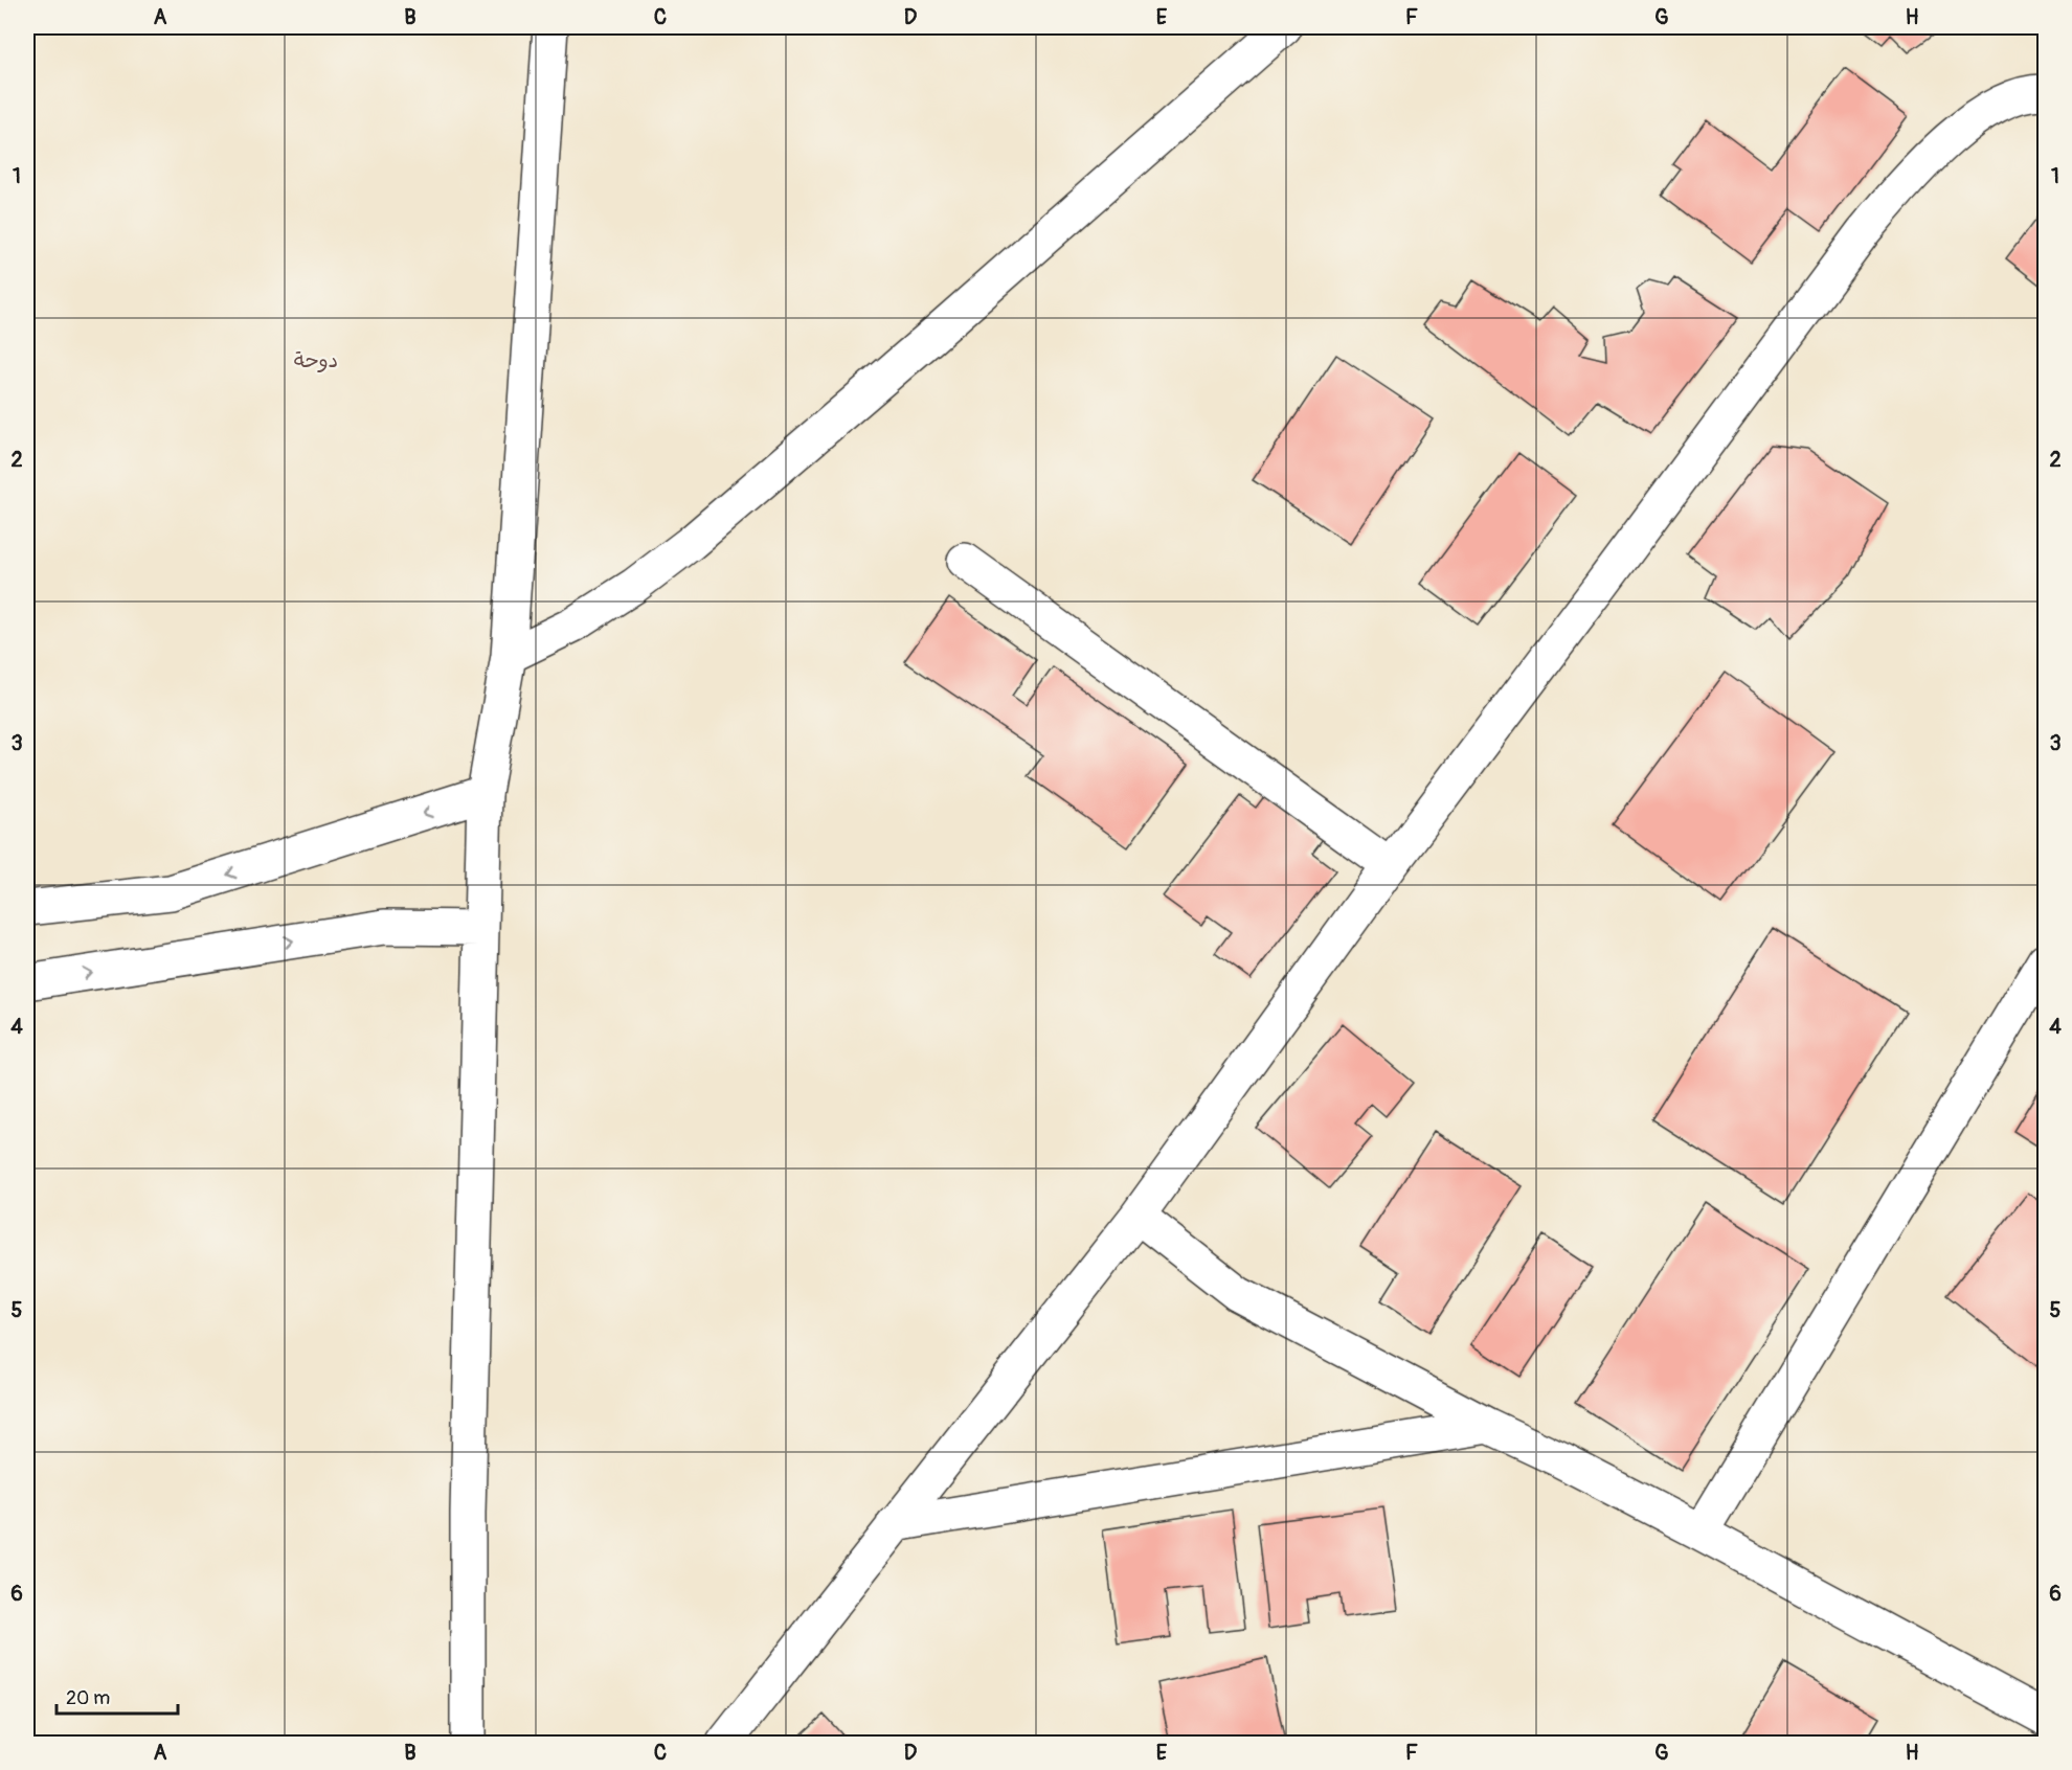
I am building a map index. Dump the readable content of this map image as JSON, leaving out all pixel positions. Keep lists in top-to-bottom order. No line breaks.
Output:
{"districts":["دوحة"],"scale_bar":"20 m","grid":{"columns":["A","B","C","D","E","F","G","H"],"rows":["1","2","3","4","5","6"]}}
